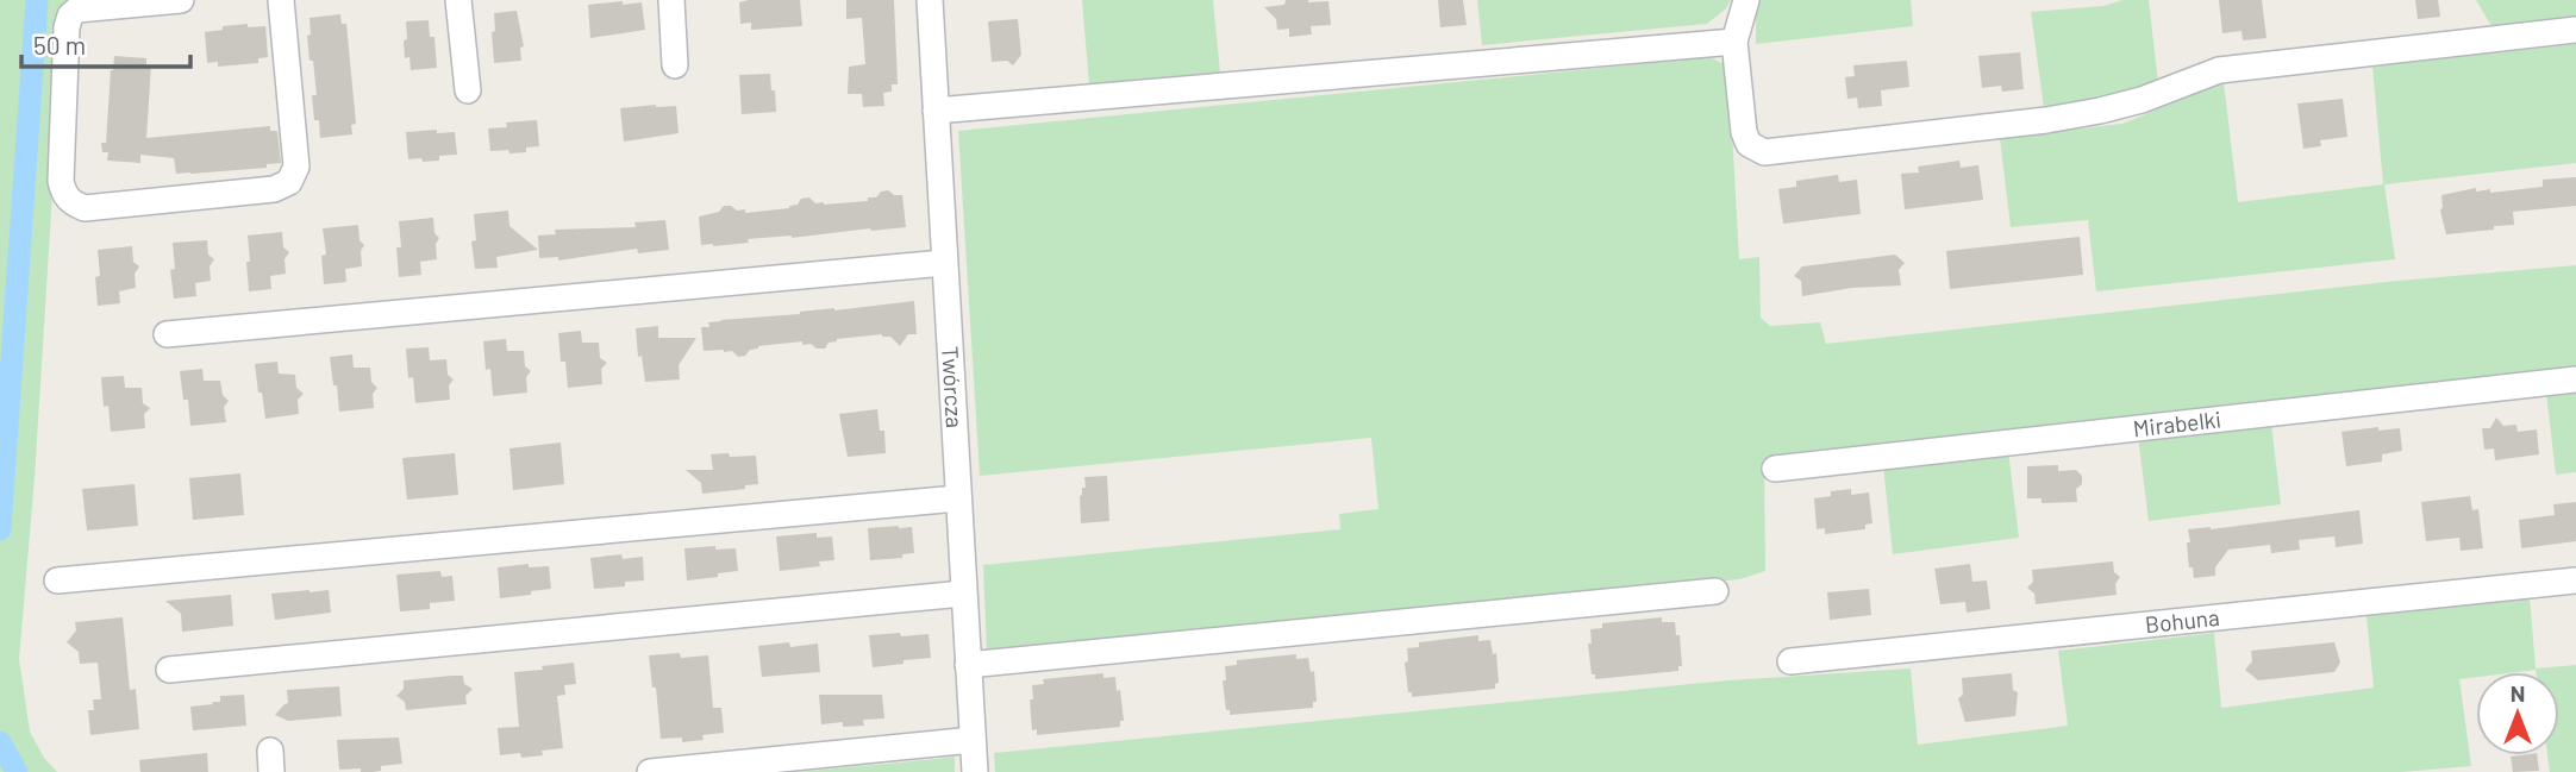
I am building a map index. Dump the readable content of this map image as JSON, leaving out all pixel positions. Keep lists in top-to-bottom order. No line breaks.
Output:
{"streets":{"street":["Twórcza","Mirabelki","Bohuna"]},"scale_bar":"50 m","north":"top"}
